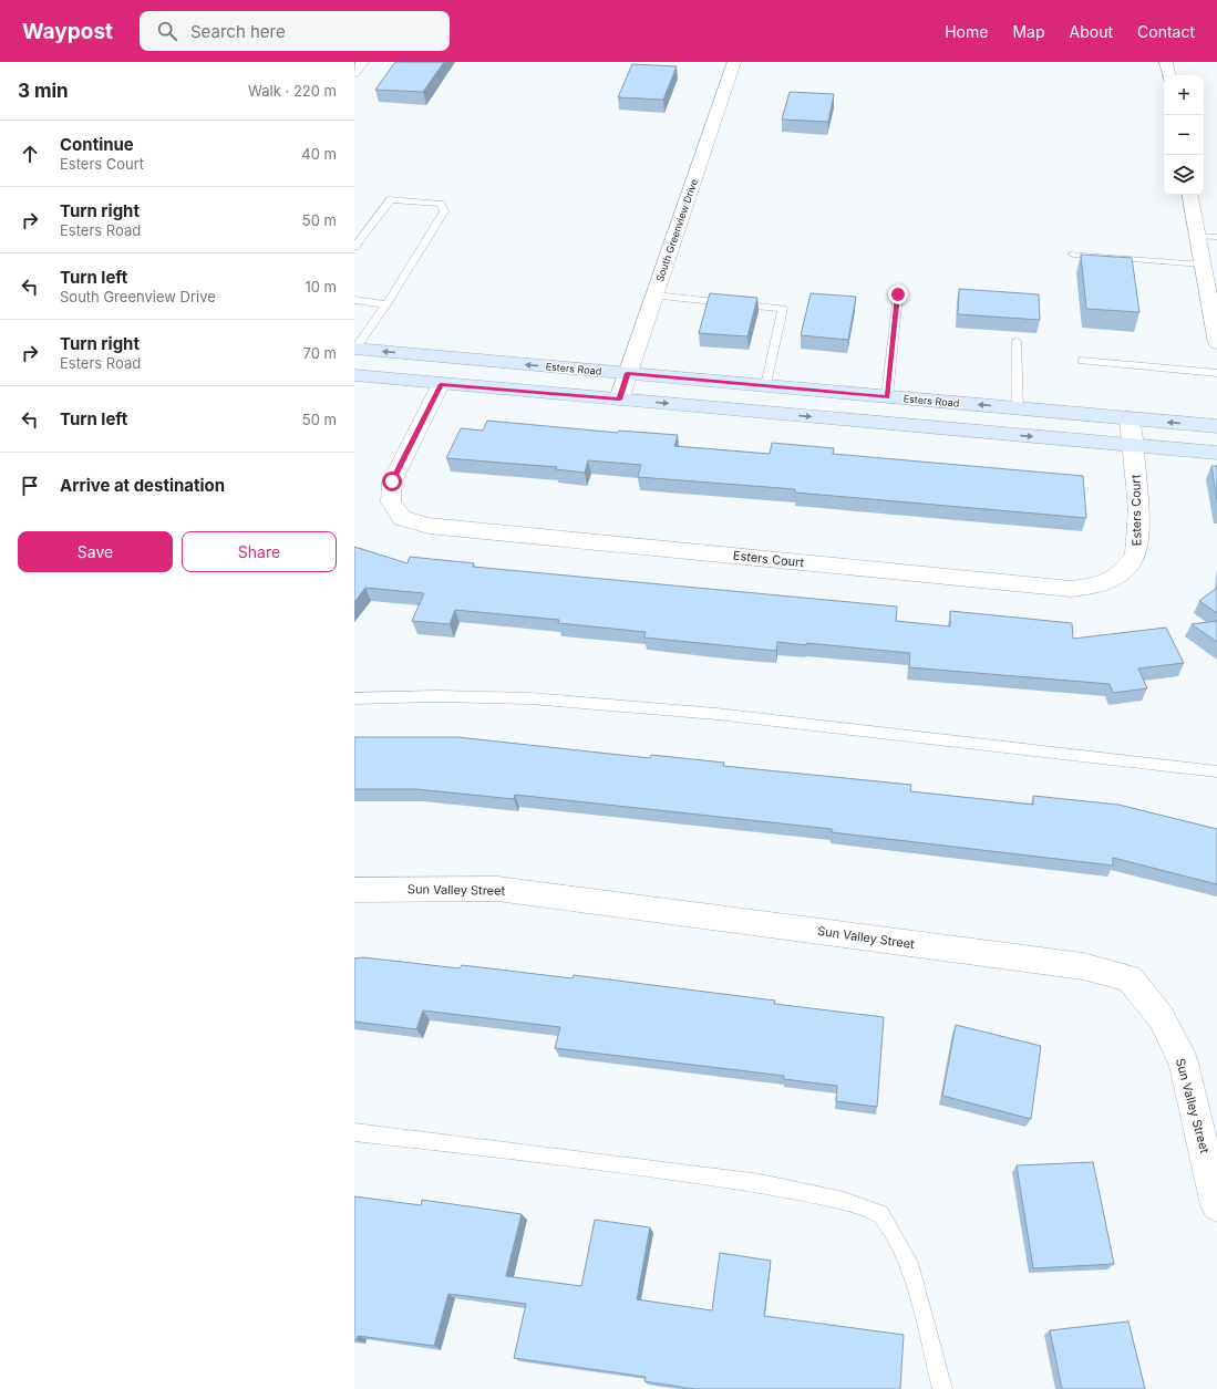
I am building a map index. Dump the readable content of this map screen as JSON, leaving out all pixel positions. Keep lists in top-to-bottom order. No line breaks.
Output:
{"streets":{"main road":["Esters Road"],"street":["South Greenview Drive","Esters Court","Sun Valley Street"]},"crossings":[["South Greenview Drive","Esters Road"],["Esters Road","Esters Court"]],"page":{"header":"Waypost","search":"Search here","nav":["Home","Map","About","Contact"],"heading":["3 min","Walk · 220 m"],"map_buttons":["+","−"],"list":[["Continue","Esters Court","40 m"],["Turn right","Esters Road","50 m"],["Turn left","South Greenview Drive","10 m"],["Turn right","Esters Road","70 m"],["Turn left","50 m"],"Arrive at destination"],"buttons":["Save","Share"]}}
